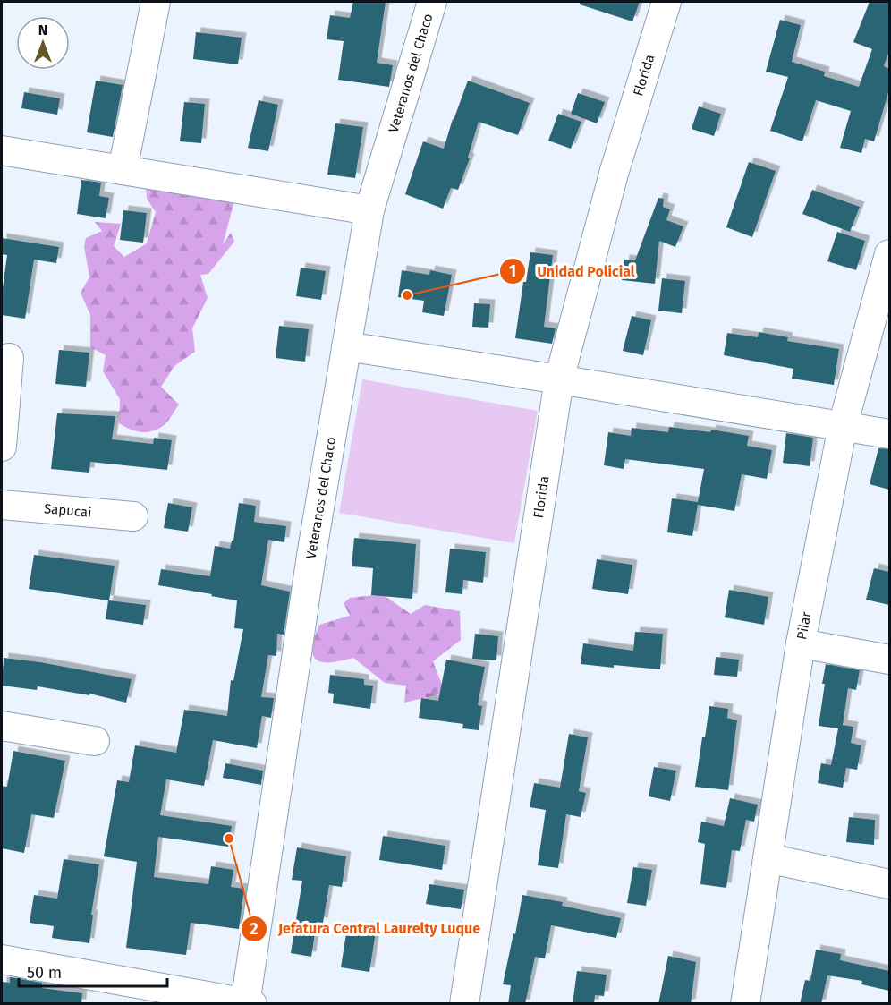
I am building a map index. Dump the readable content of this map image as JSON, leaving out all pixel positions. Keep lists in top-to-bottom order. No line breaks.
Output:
{"streets":{"street":["Veteranos del Chaco","Florida","Sapucai","Pilar"]},"places":["Unidad Policial","Jefatura Central Laurelty Luque"],"scale_bar":"50 m","north":"top"}
